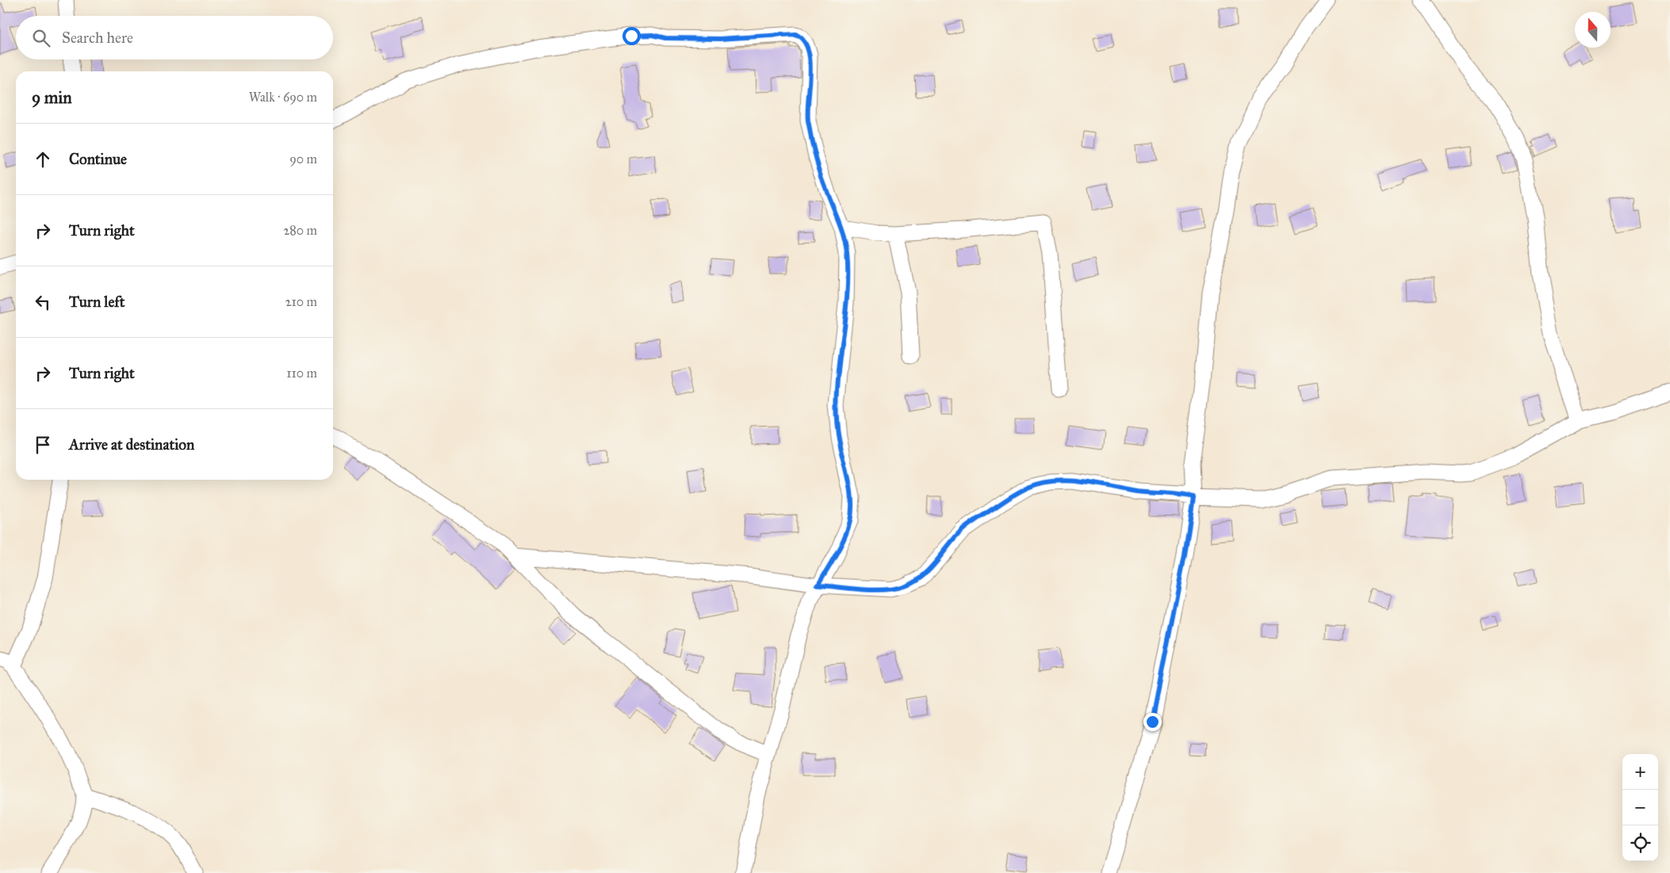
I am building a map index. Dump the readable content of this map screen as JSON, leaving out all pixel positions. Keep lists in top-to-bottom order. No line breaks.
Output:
{"north":"top","page":{"search":"Search here","heading":["9 min","Walk · 690 m"],"list":[["Continue","90 m"],["Turn right","280 m"],["Turn left","210 m"],["Turn right","110 m"],"Arrive at destination"],"map_buttons":["+","−"]}}
